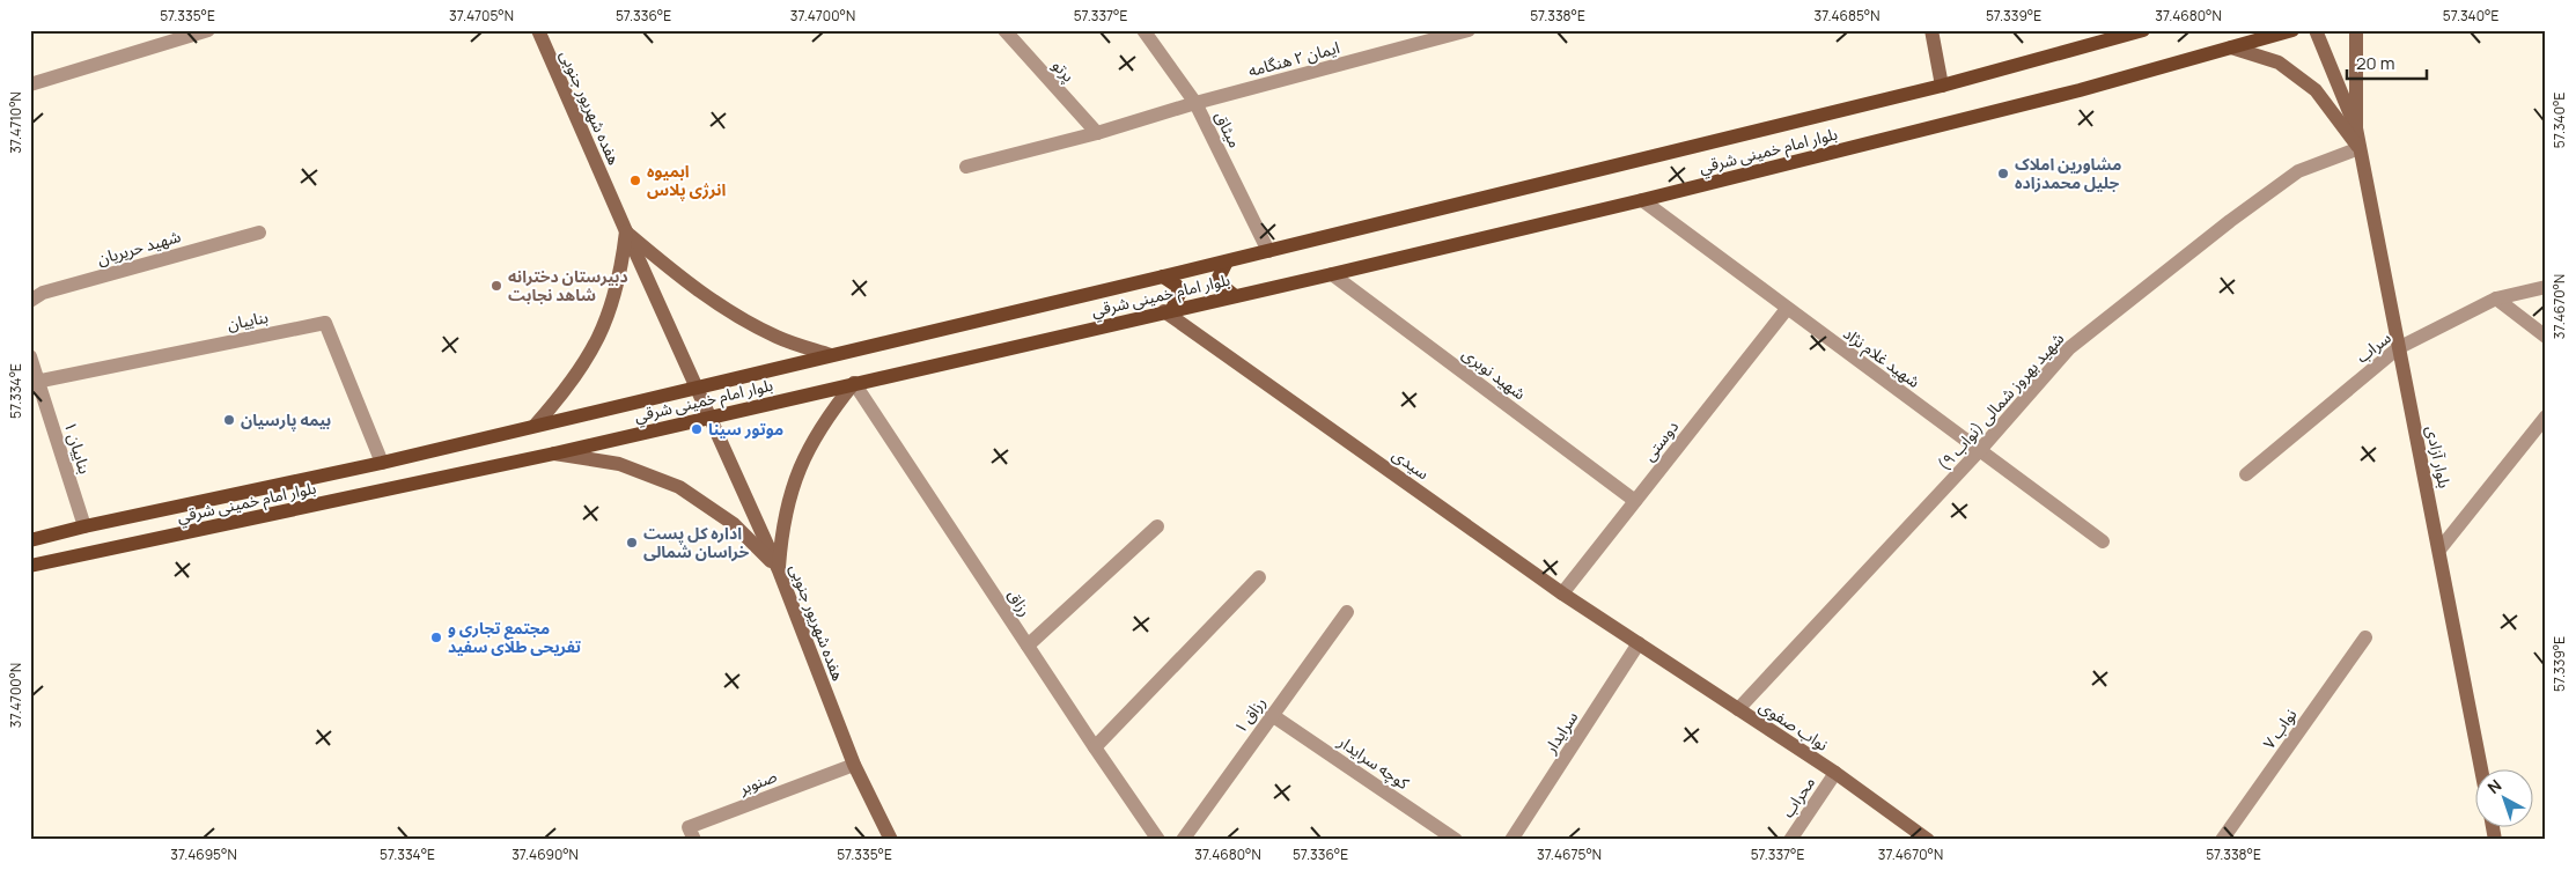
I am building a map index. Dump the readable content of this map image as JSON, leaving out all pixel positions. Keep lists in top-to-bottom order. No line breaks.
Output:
{"streets":{"main road":["هفده شهریور جنوبی","بلوار امام خمینی شرقي","بلوار آزادی","سیدی","نواب صفوی"],"street":["ایمان ۲ هنگامه","پرتو","میثاق","شهید حریریان","بناییان","سراب","شهید غلام نژاد","شهید نوبری","شهید بهروز شمالی (نواب ۹)","دوستی","بناییان ۱","رزاق","رزاق ۱","نواب ۷","سرایدار","کوچه سرایدار","صنوبر","محراب"]},"crossings":[["ایمان ۲ هنگامه","پرتو"],["ایمان ۲ هنگامه","میثاق"],["هفده شهریور جنوبی","بلوار امام خمینی شرقي"],["هفده شهریور جنوبی","صنوبر"],["میثاق","بلوار امام خمینی شرقي"],["بلوار امام خمینی شرقي","بناییان"],["بلوار امام خمینی شرقي","شهید غلام نژاد"],["بلوار امام خمینی شرقي","شهید نوبری"],["بلوار امام خمینی شرقي","بناییان ۱"],["بلوار امام خمینی شرقي","سیدی"],["بلوار امام خمینی شرقي","رزاق"],["بناییان","بناییان ۱"],["سراب","بلوار آزادی"],["شهید غلام نژاد","شهید بهروز شمالی (نواب ۹)"],["شهید غلام نژاد","دوستی"],["شهید نوبری","دوستی"],["شهید بهروز شمالی (نواب ۹)","بلوار آزادی"],["شهید بهروز شمالی (نواب ۹)","نواب صفوی"],["دوستی","سیدی"],["سیدی","نواب صفوی"],["سیدی","سرایدار"],["رزاق ۱","کوچه سرایدار"],["نواب صفوی","سرایدار"],["نواب صفوی","محراب"]],"places":["مشاورین املاک جلیل محمدزاده","ابمیوه انرژی پلاس","دبیرستان دخترانه شاهد نجابت","بیمه پارسیان","موتور سینا","اداره کل پست خراسان شمالی","مجتمع تجاری و تفریحی طلای سفید"],"scale_bar":"20 m","north":"top left","coordinates":["57.335°E","37.4705°N","57.336°E","37.4700°N","57.337°E","57.338°E","37.4685°N","57.339°E","37.4680°N","57.340°E","37.4710°N","37.4670°N","57.334°E","37.4695°N","37.4690°N","37.4675°N"]}
